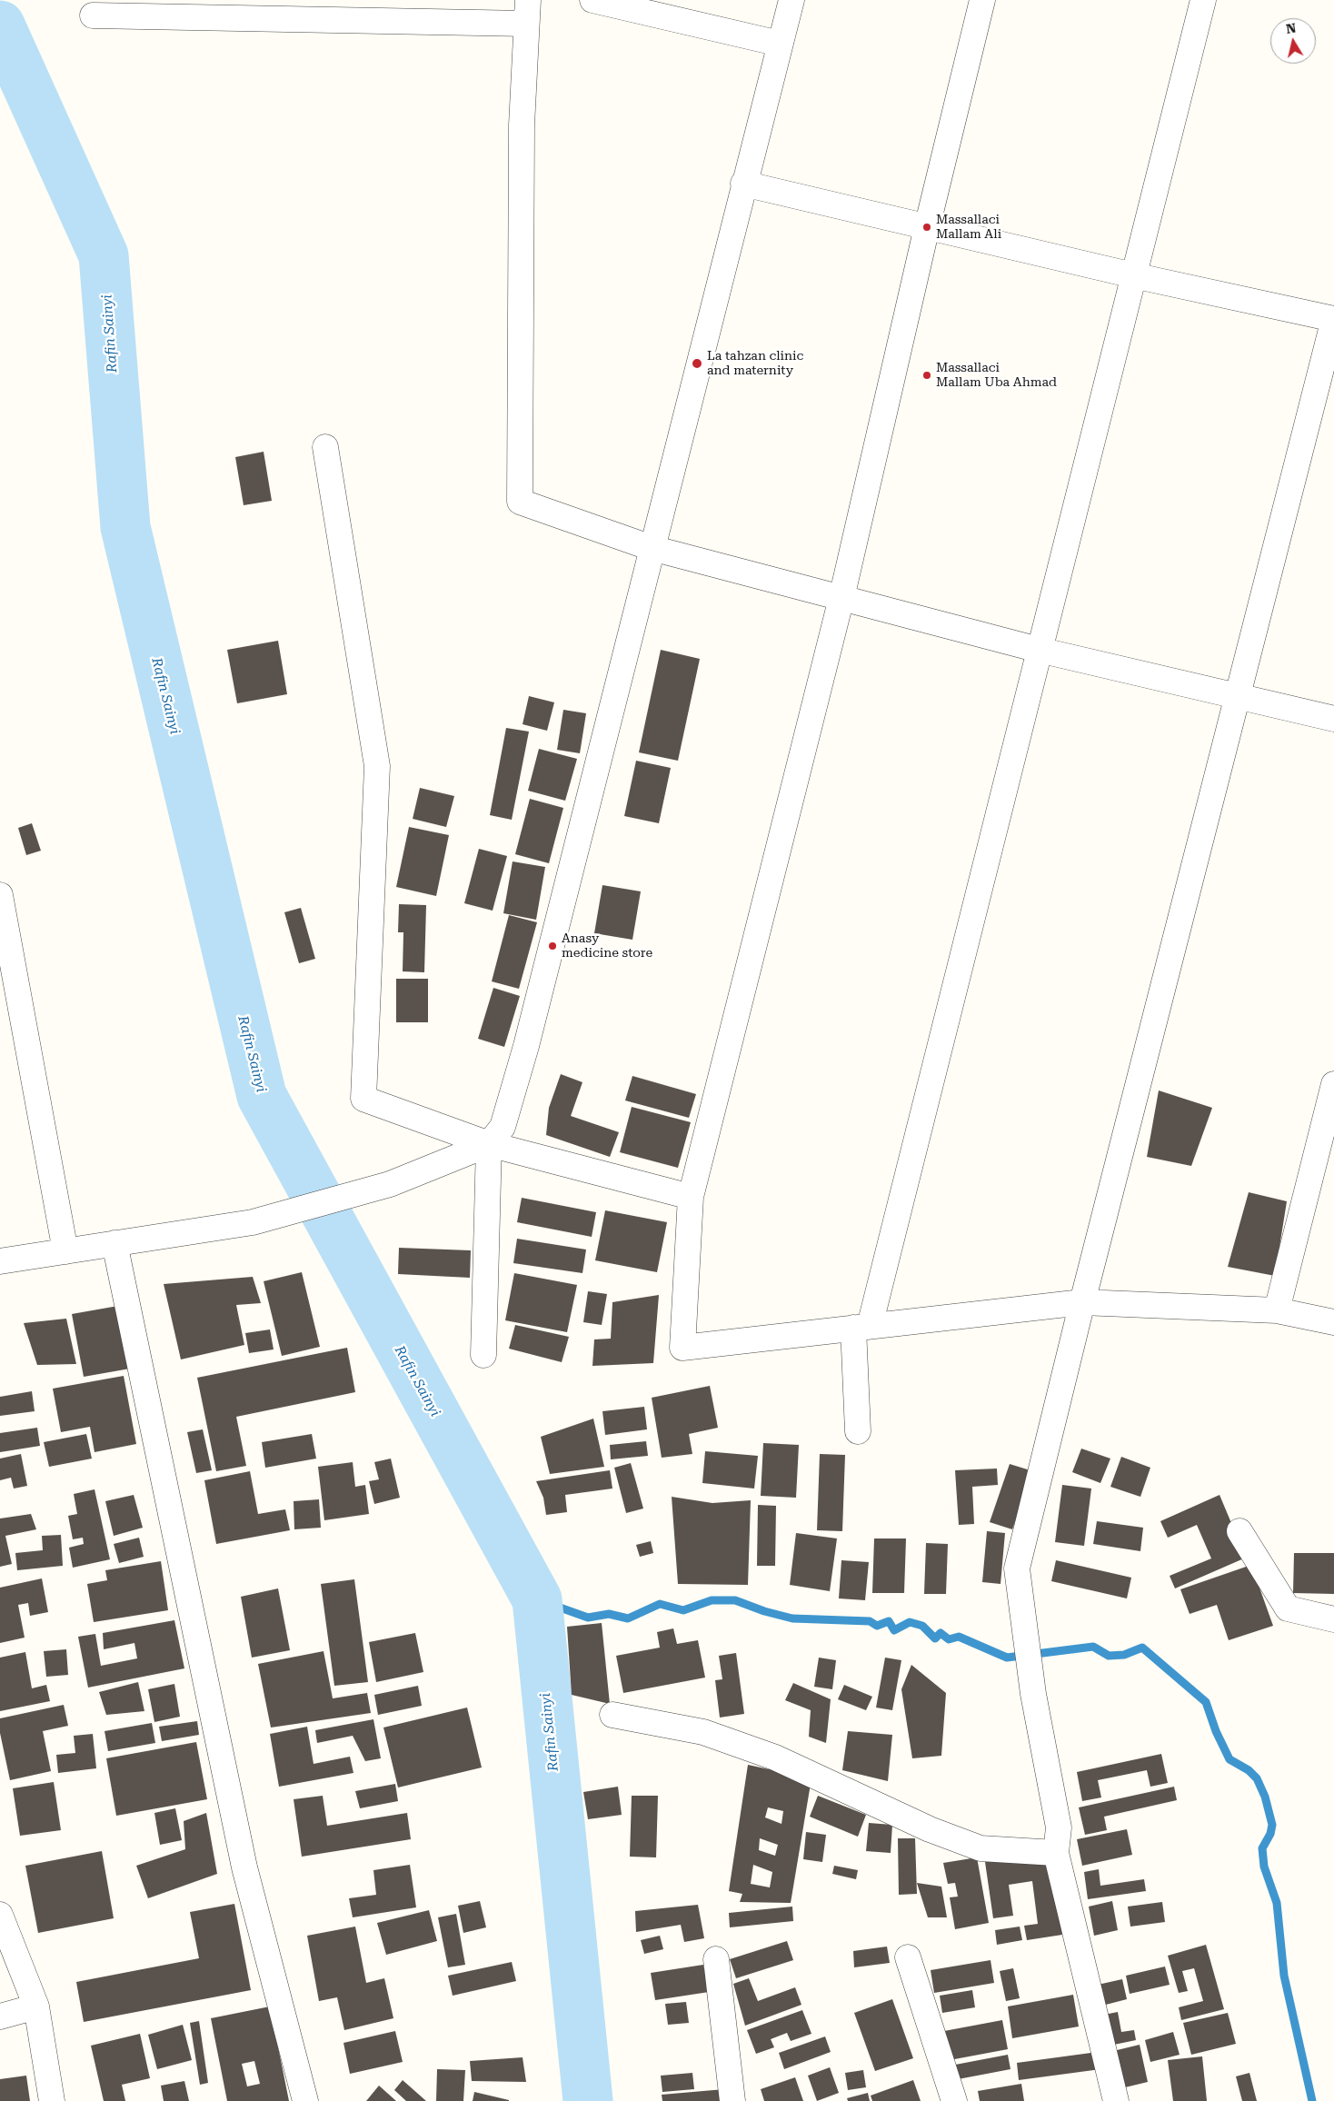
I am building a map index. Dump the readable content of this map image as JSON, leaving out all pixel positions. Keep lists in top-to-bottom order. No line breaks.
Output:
{"water":["Rafin Sainyi"],"places":["Massallaci Mallam Ali","La tahzan clinic and maternity","Massallaci Mallam Uba Ahmad","Anasy medicine store"],"north":"top"}
